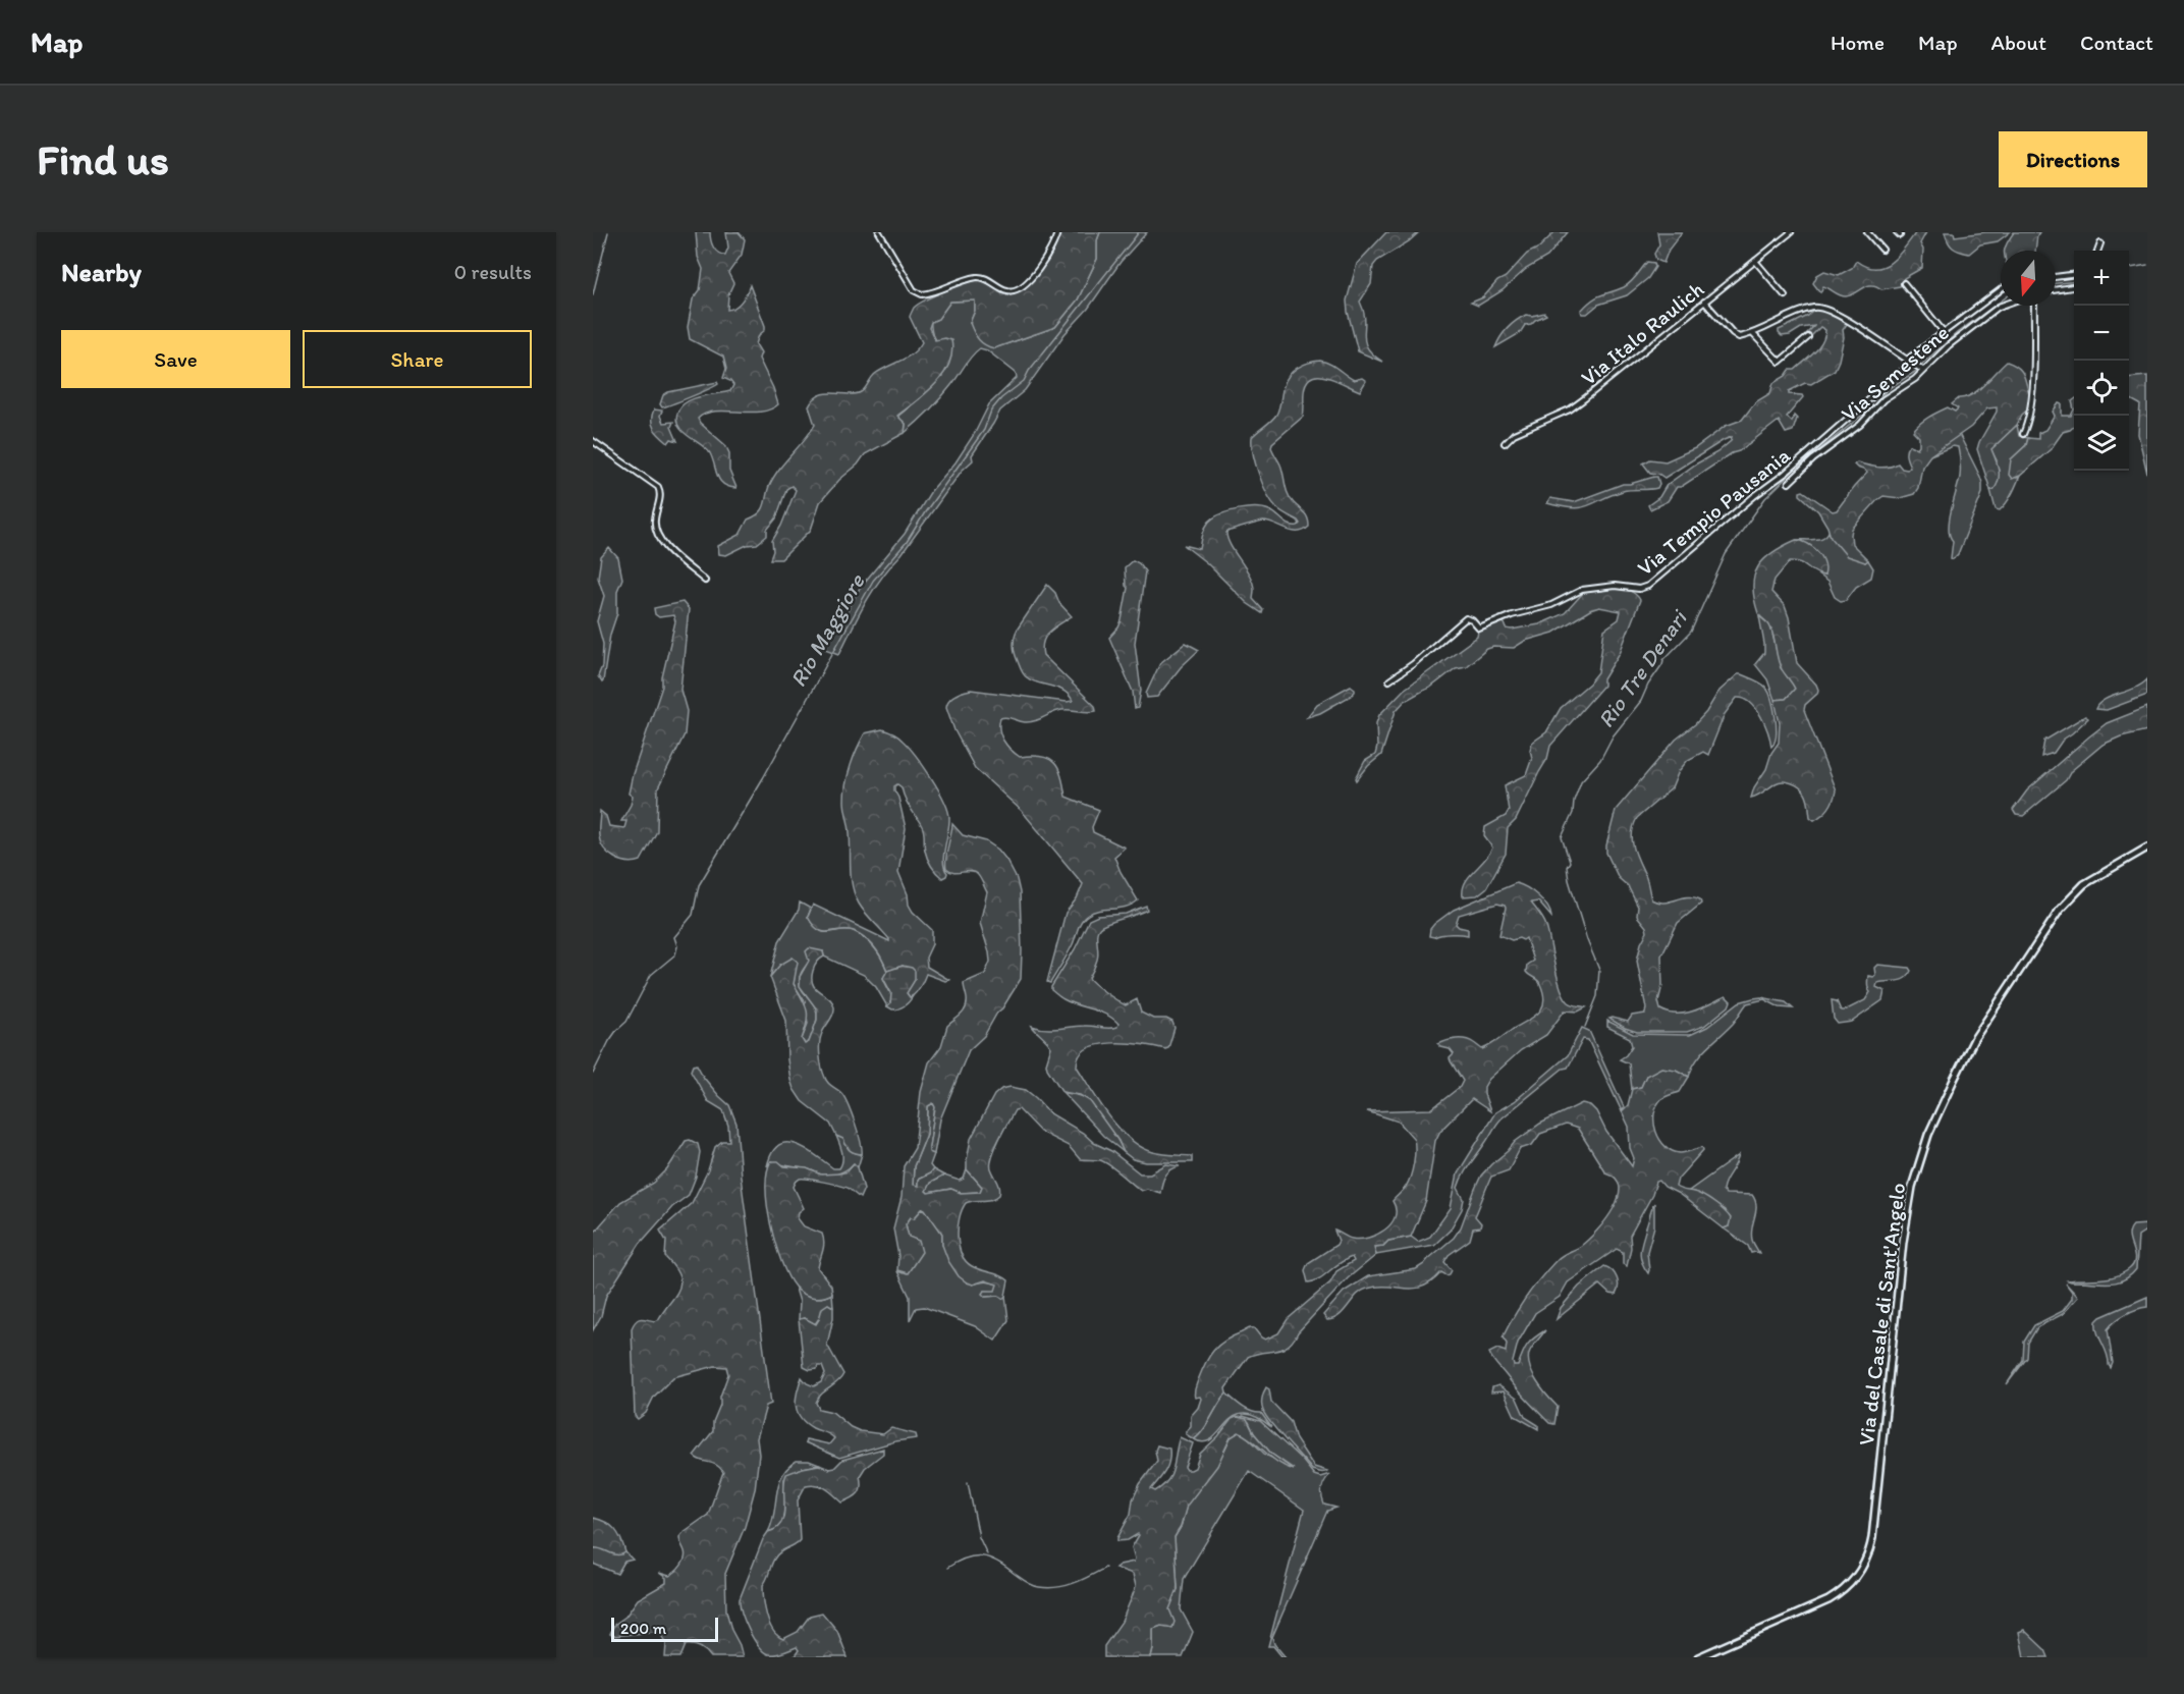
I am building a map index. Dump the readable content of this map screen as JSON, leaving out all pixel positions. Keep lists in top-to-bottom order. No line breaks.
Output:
{"streets":{"main road":["Via del Casale di Sant'Angelo"],"street":["Via Italo Raulich","Via Semestene","Via Tempio Pausania"]},"water":["Rio Maggiore","Rio Tre Denari"],"scale_bar":"200 m","north":"bottom","page":{"header":"Map","nav":["Home","Map","About","Contact"],"buttons":["Directions",["Save","Share"]],"title":"Find us","heading":["Nearby","0 results"],"map_buttons":["+","−"],"scale":"200 m"}}
